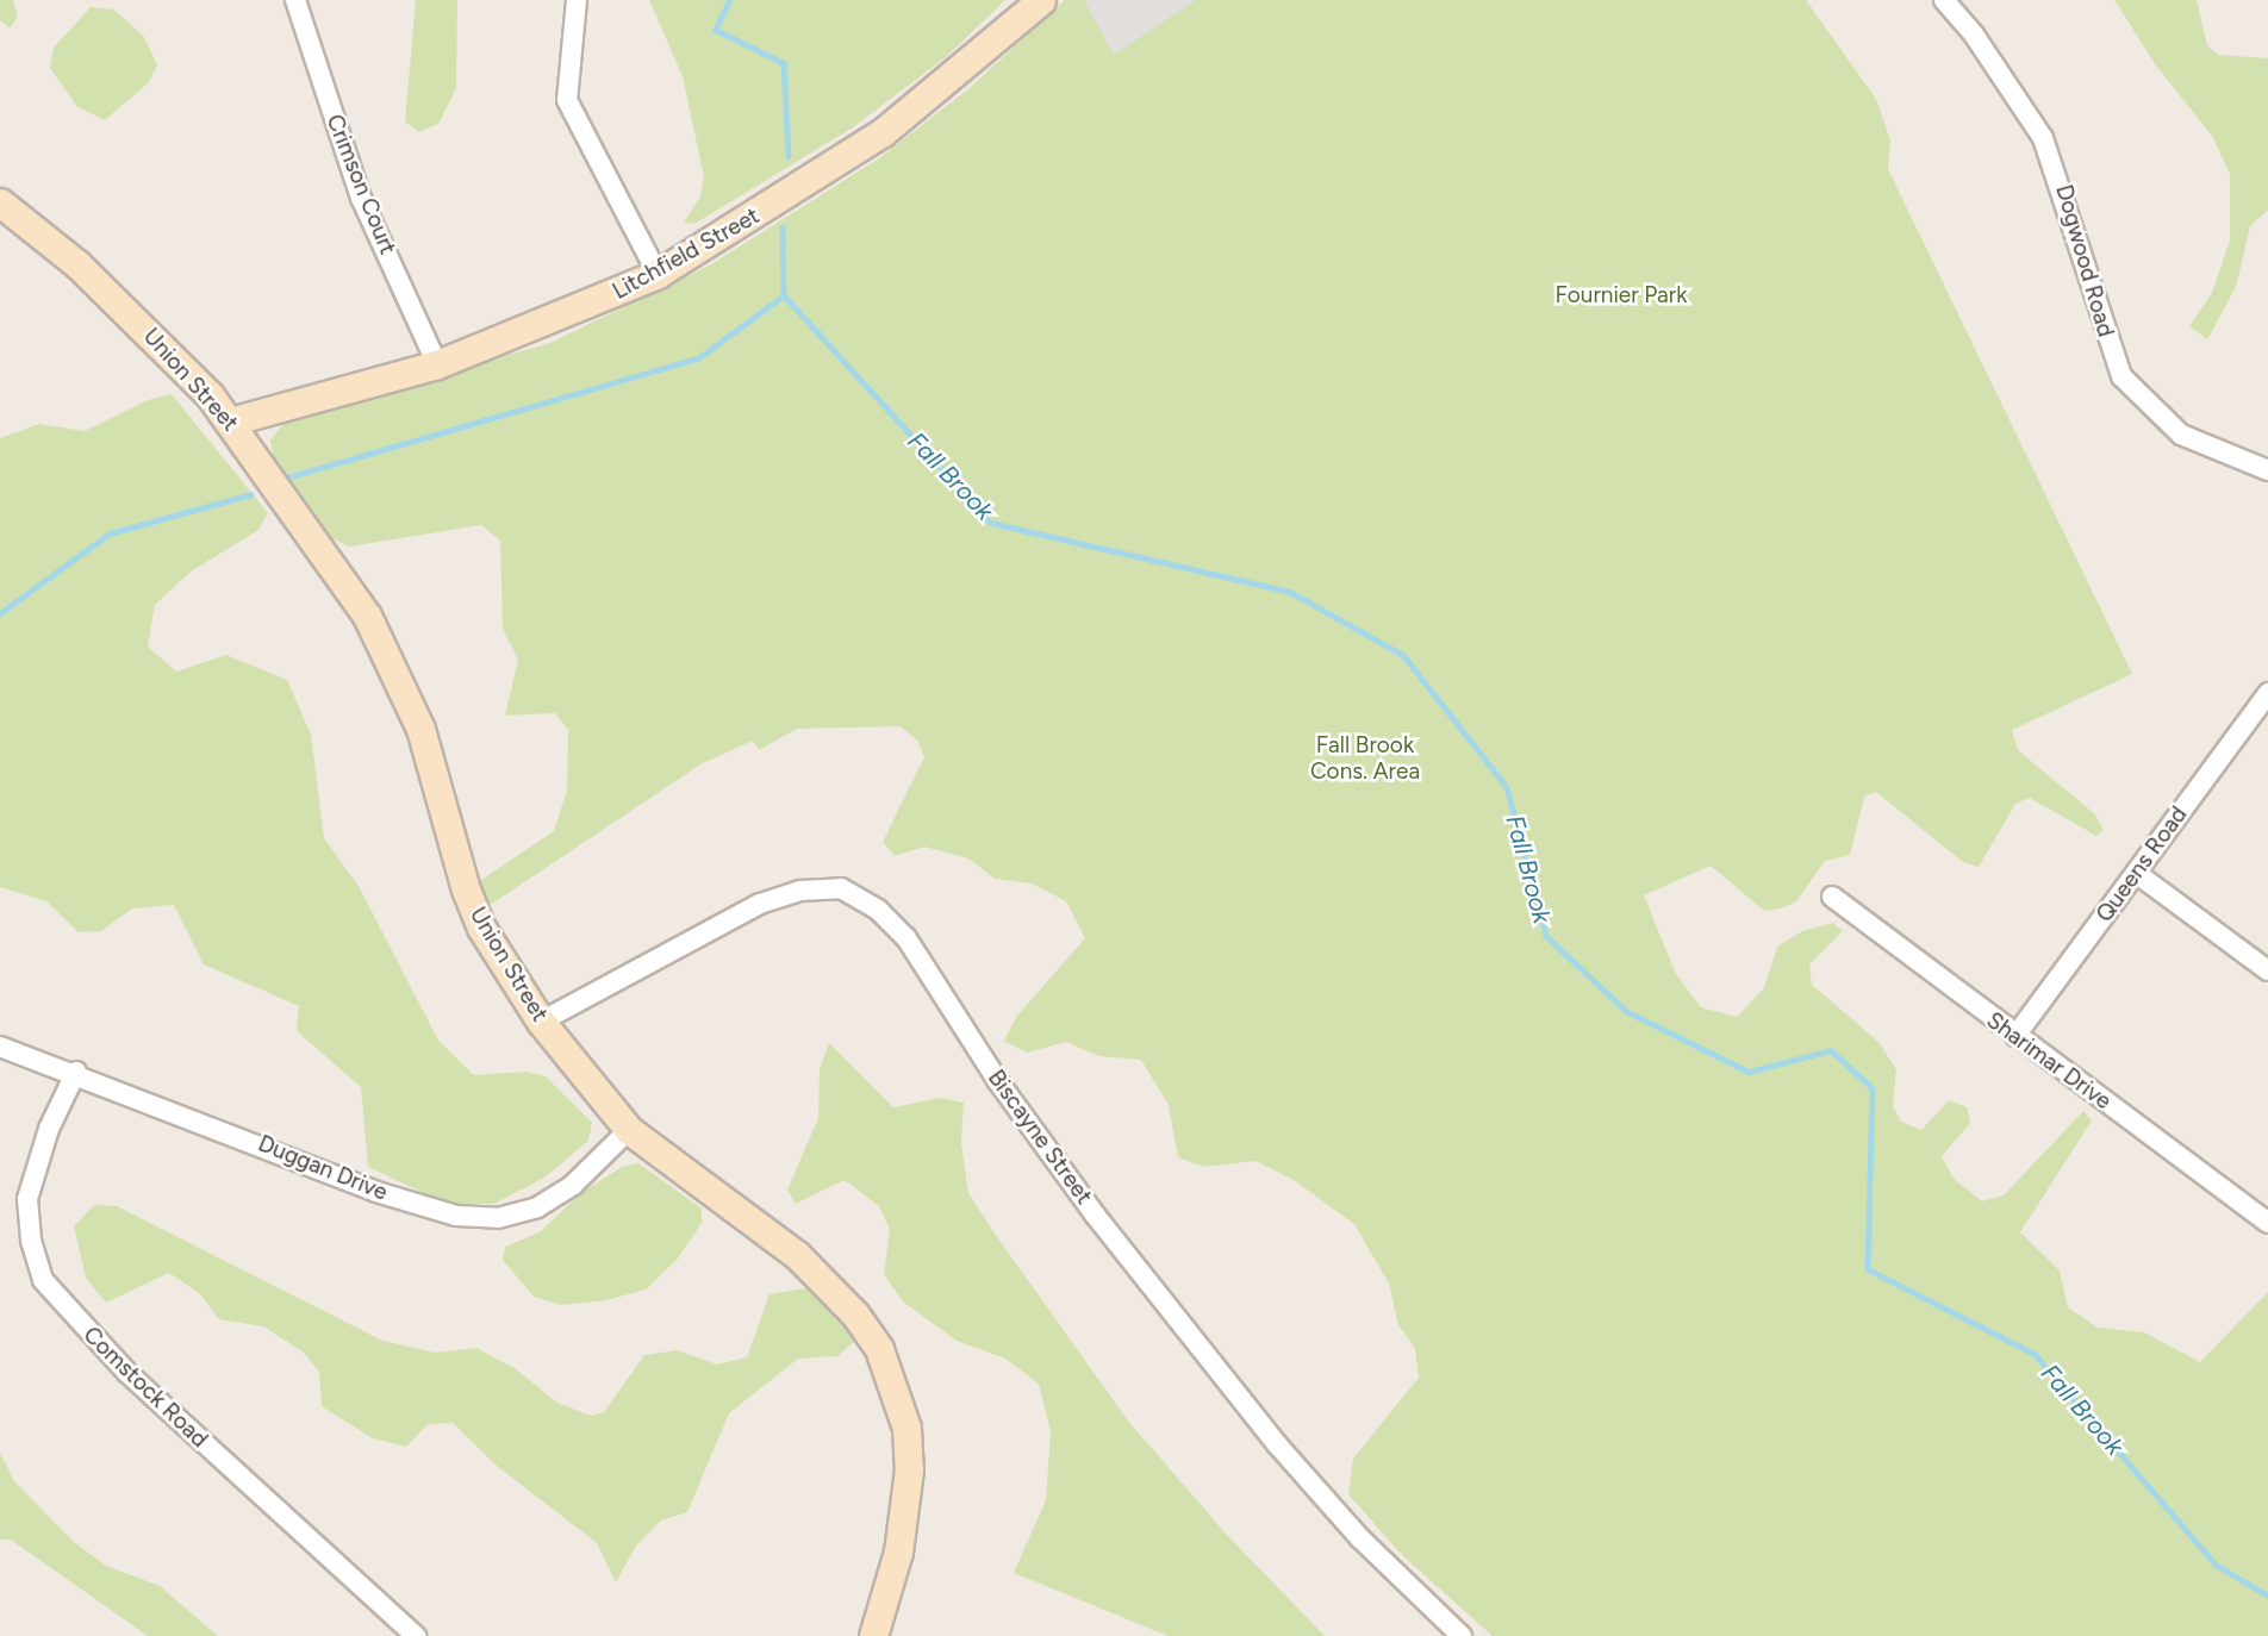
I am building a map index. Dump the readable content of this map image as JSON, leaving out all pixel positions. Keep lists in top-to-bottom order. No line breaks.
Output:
{"streets":{"street":["Crimson Court","Litchfield Street","Dogwood Road","Union Street","Queens Road","Sharimar Drive","Biscayne Street","Duggan Drive","Comstock Road"]},"crossings":[["Crimson Court","Litchfield Street"],["Litchfield Street","Union Street"],["Union Street","Biscayne Street"],["Union Street","Duggan Drive"],["Queens Road","Sharimar Drive"],["Duggan Drive","Comstock Road"]],"water":["Fall Brook"],"parks":["Fournier Park","Fall Brook Cons. Area"]}
